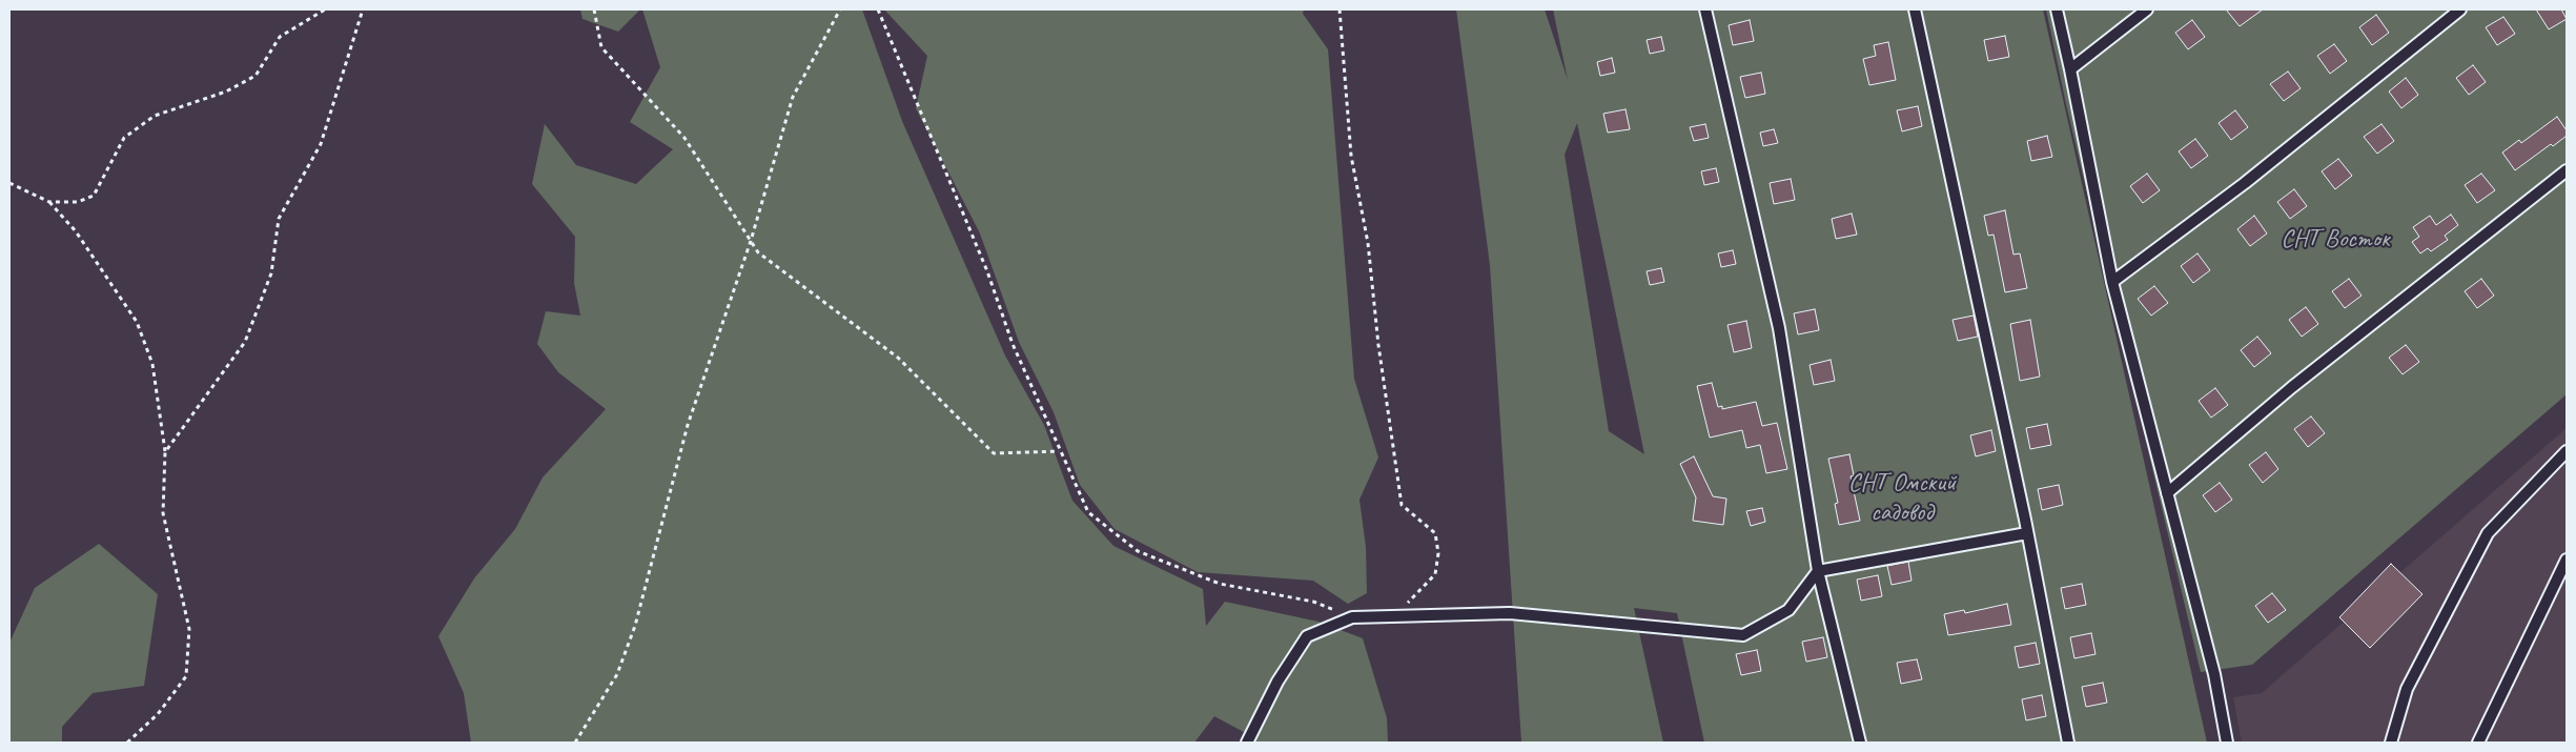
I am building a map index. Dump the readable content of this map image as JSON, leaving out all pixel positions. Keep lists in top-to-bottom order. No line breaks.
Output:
{"parks":["СНТ Восток","СНТ Омский садовод"]}
